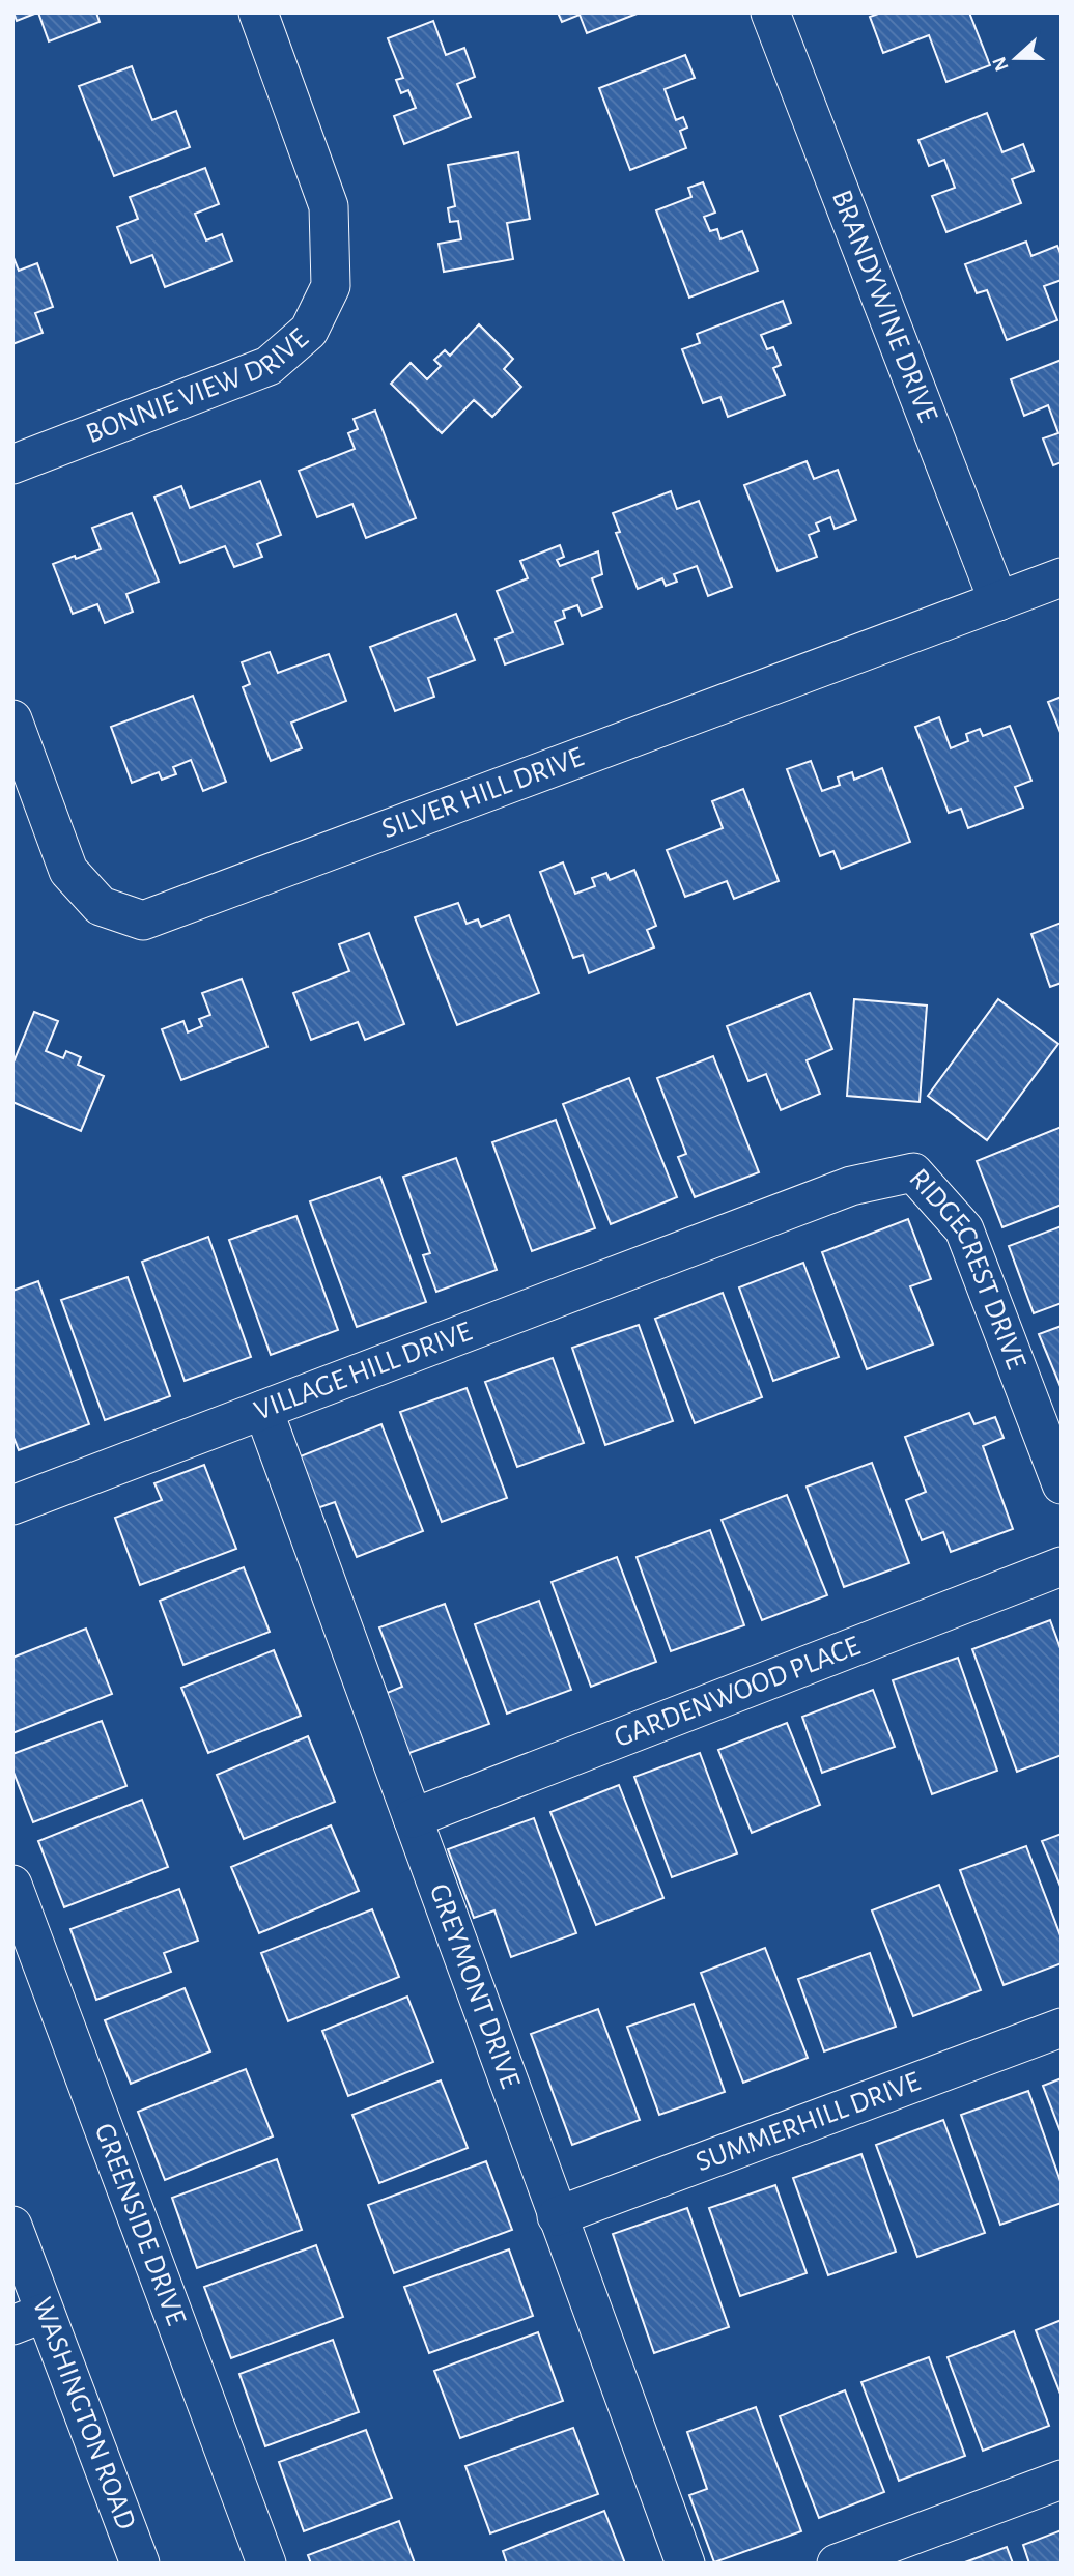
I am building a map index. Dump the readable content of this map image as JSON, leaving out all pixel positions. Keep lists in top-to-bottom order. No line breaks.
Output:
{"streets":{"street":["BRANDYWINE DRIVE","BONNIE VIEW DRIVE","SILVER HILL DRIVE","RIDGECREST DRIVE","VILLAGE HILL DRIVE","GARDENWOOD PLACE","GREYMONT DRIVE","SUMMERHILL DRIVE","GREENSIDE DRIVE","WASHINGTON ROAD"]},"crossings":[["BRANDYWINE DRIVE","SILVER HILL DRIVE"],["RIDGECREST DRIVE","VILLAGE HILL DRIVE"],["VILLAGE HILL DRIVE","GREYMONT DRIVE"],["GARDENWOOD PLACE","GREYMONT DRIVE"],["GREYMONT DRIVE","SUMMERHILL DRIVE"]],"north":"left"}
